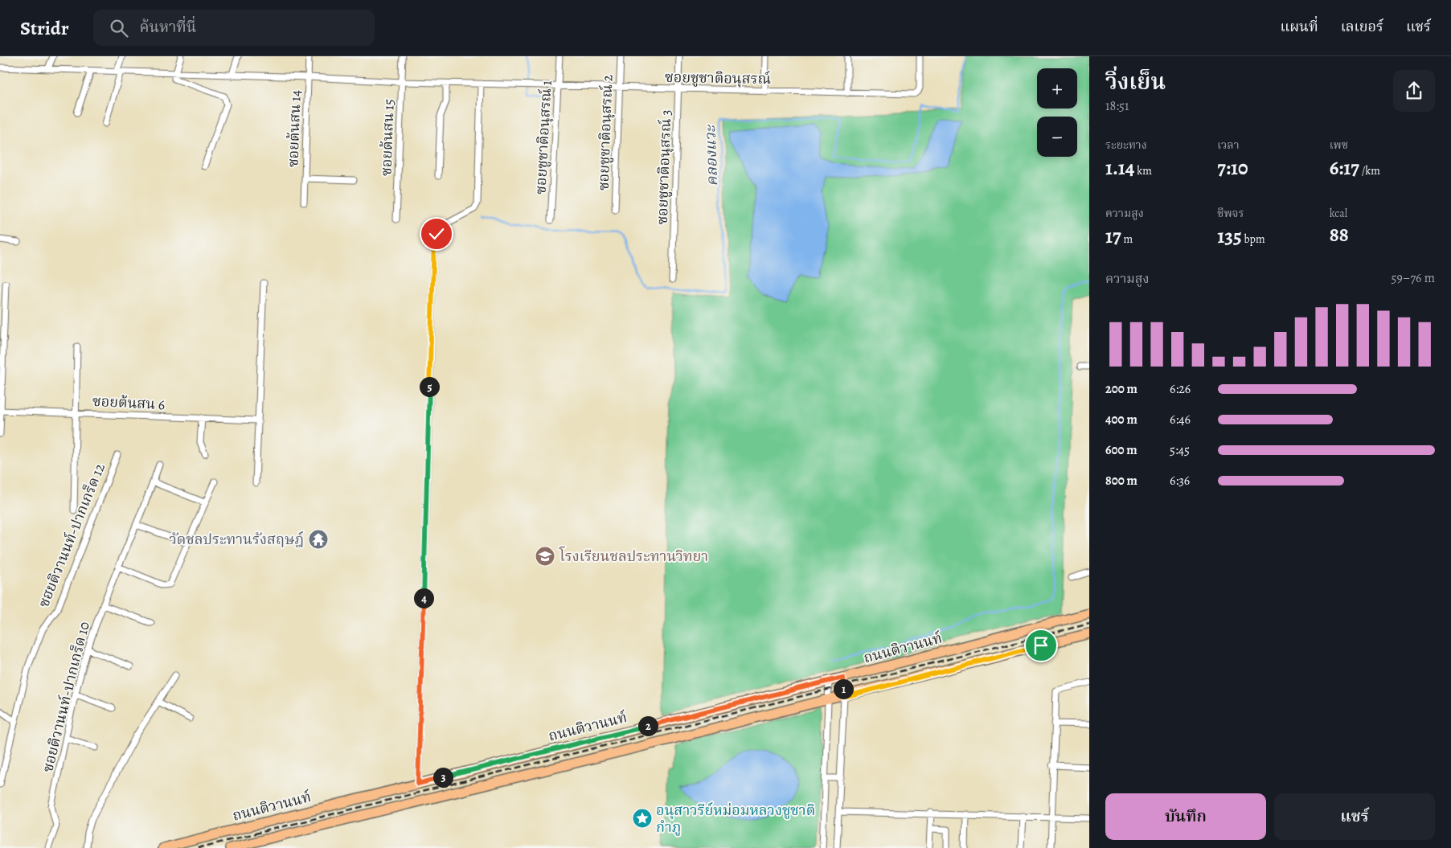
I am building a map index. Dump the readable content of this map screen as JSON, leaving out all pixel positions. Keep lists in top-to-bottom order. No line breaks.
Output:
{"streets":{"main road":["ถนนติวานนท์"],"street":["ซอยชูชาติอนุสรณ์","ซอยต้นสน 14","ซอยชูชาติอนุสรณ์ 2","ซอยต้นสน 15","ซอยชูชาติอนุสรณ์ 1","ซอยชูชาติอนุสรณ์ 3","ซอยต้นสน 6","ซฮยติวานนท์-ปากเกร็ด 12","ซอยติวานนท์-ปากเกร็ด 10"]},"crossings":[["ซอยชูชาติอนุสรณ์","ซอยต้นสน 14"],["ซอยชูชาติอนุสรณ์","ซอยชูชาติอนุสรณ์ 2"],["ซอยชูชาติอนุสรณ์","ซอยต้นสน 15"],["ซอยชูชาติอนุสรณ์","ซอยชูชาติอนุสรณ์ 1"],["ซอยชูชาติอนุสรณ์","ซอยชูชาติอนุสรณ์ 3"]],"water":["คลองแวะ"],"places":{"temple":["วัดชลประทานรังสฤษฎ์"],"school or university":["โรงเรียนชลประทานวิทยา"],"place":["อนุสาวรีย์หม่อมหลวงชูชาติ กำภู"]},"page":{"header":"Stridr","search":"ค้นหาที่นี่","nav":["แผนที่","เลเยอร์","แชร์"],"heading":["วิ่งเย็น","18:51"],"map_buttons":["+","−"],"stats":[["ระยะทาง","1.14 km"],["เวลา","7:10"],["เพซ","6:17 /km"],["ความสูง","17 m"],["ชีพจร","135 bpm"],["kcal","88"]],"chart":["ความสูง","59–76 m"],"list":[{"name":"200 m","note":"6:26"},{"name":"400 m","note":"6:46"},{"name":"600 m","note":"5:45"},{"name":"800 m","note":"6:36"}],"pins":["5","4","1","2","3"],"buttons":["บันทึก","แชร์"]}}
